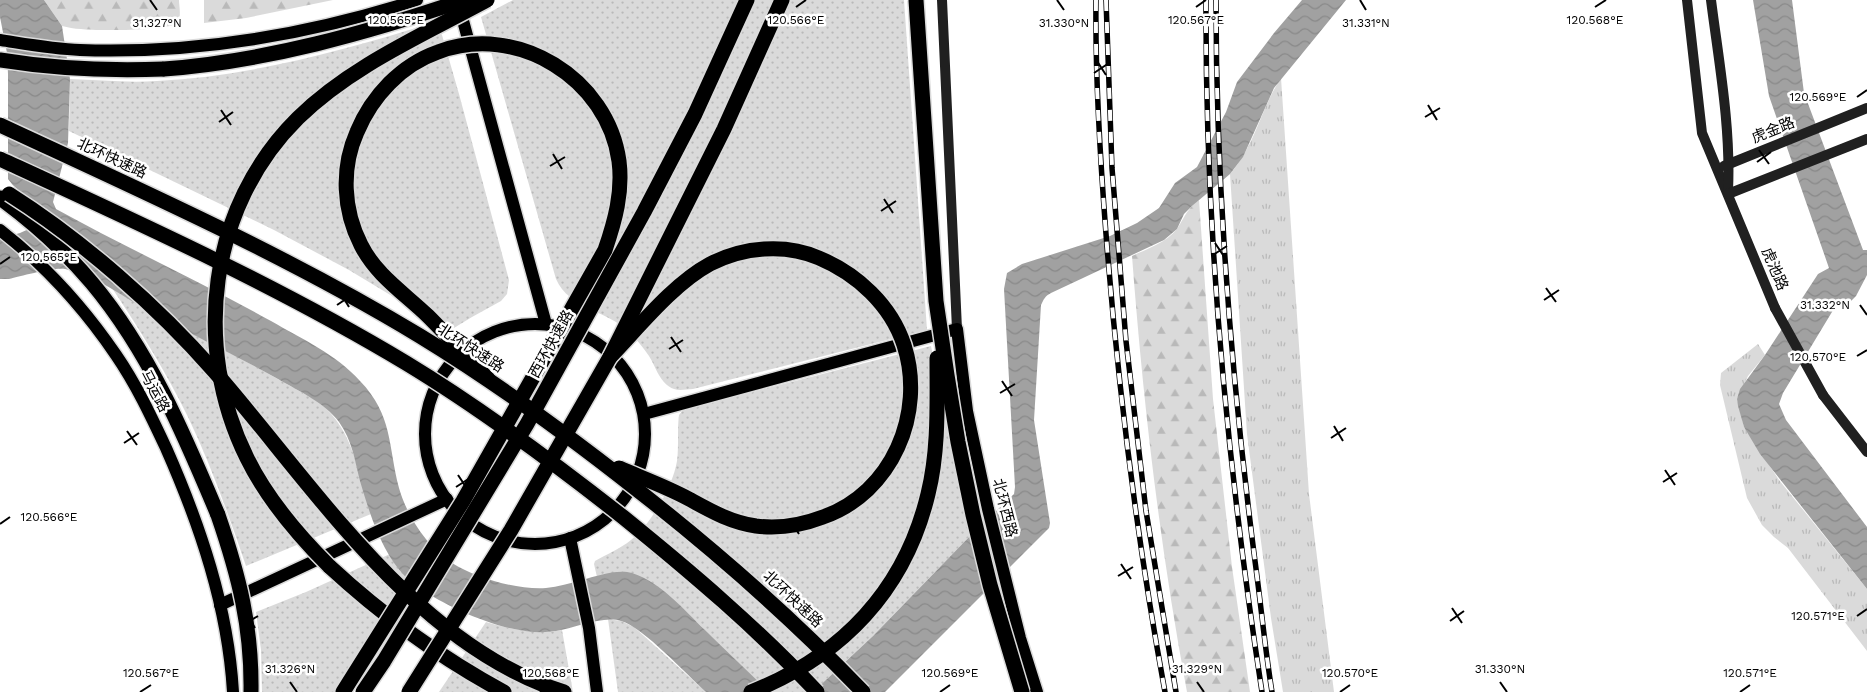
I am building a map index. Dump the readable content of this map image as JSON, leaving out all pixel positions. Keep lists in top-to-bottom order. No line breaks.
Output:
{"streets":{"highway":["北环快速路","西环快速路"],"main road":["虎金路","虎池路","马运路","北环西路"]},"crossings":[["虎金路","虎池路"]],"coordinates":["120.565°E","120.566°E","120.567°E","120.568°E","31.327°N","31.330°N","31.331°N","120.569°E","31.332°N","120.570°E","120.571°E","31.326°N","31.329°N"]}
